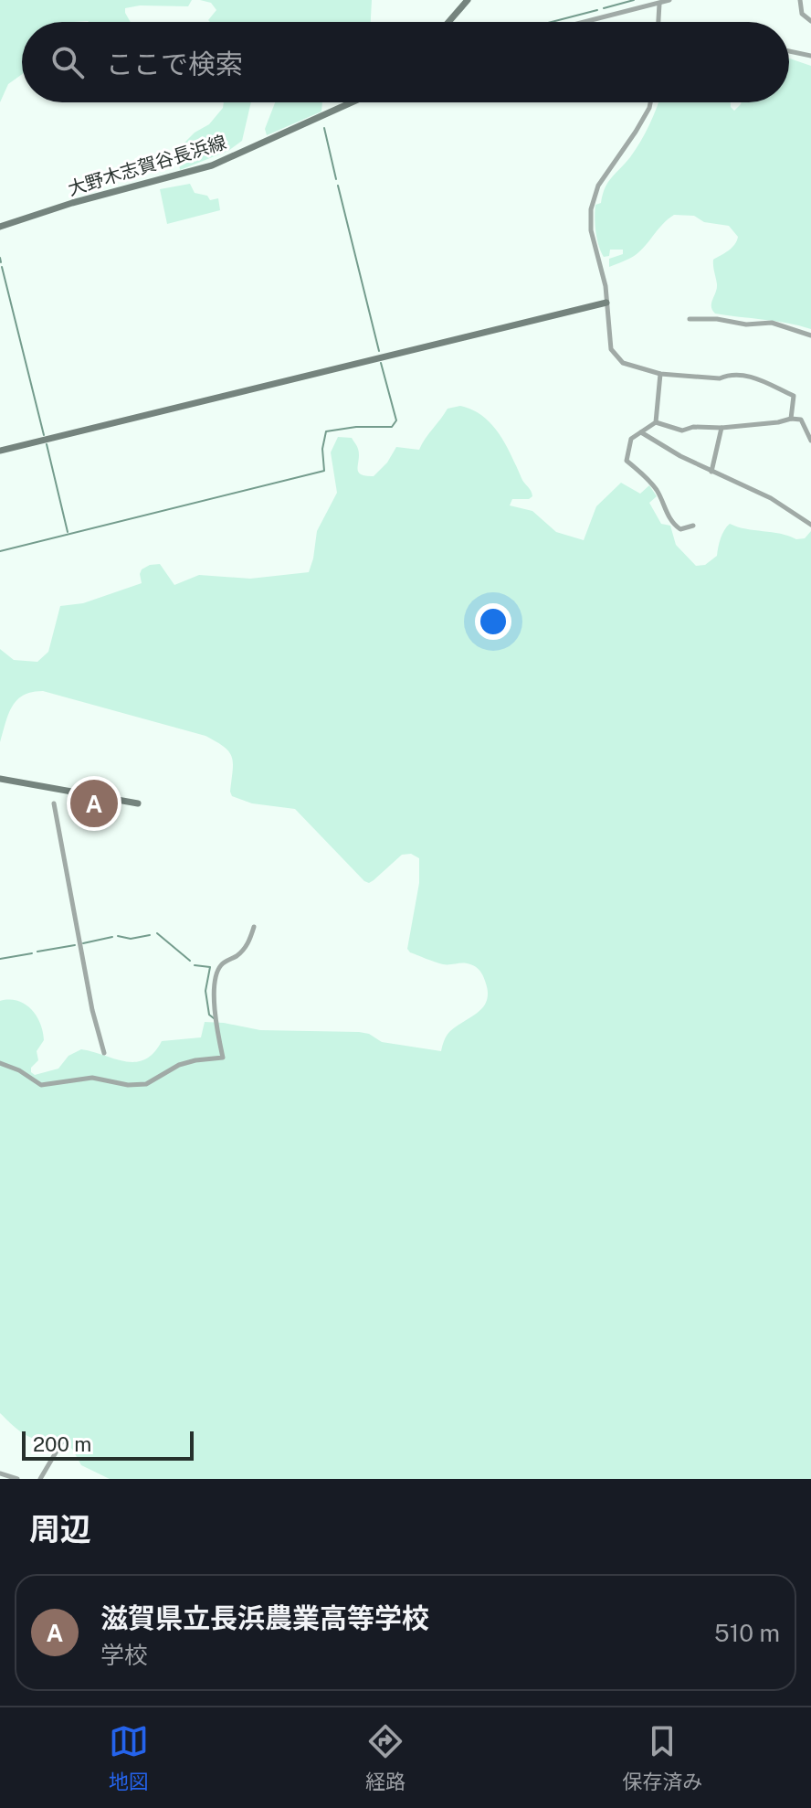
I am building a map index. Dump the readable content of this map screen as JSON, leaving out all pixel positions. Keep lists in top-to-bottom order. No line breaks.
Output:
{"streets":{"street":["大野木志賀谷長浜線"]},"scale_bar":"200 m","page":{"search":"ここで検索","pins":"A","scale":"200 m","heading":"周辺","list":[{"mark":"A","name":"滋賀県立長浜農業高等学校","note":"学校","value":"510 m"}],"nav":["地図","経路","保存済み"]}}
